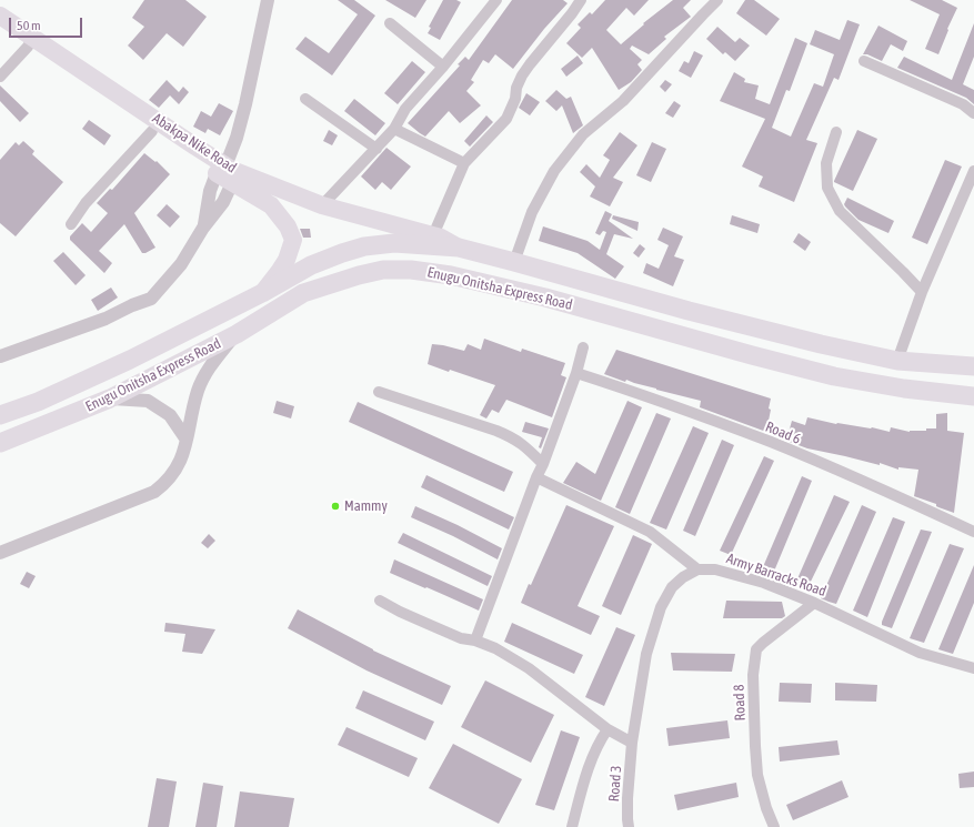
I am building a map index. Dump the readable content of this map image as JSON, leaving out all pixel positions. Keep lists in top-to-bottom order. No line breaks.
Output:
{"streets":{"highway":["Enugu Onitsha Express Road"],"main road":["Abakpa Nike Road"],"street":["Road 6","Army Barracks Road","Road 8","Road 3"]},"crossings":[["Abakpa Nike Road","Enugu Onitsha Express Road"],["Army Barracks Road","Road 8"]],"places":["Mammy"],"scale_bar":"50 m"}
